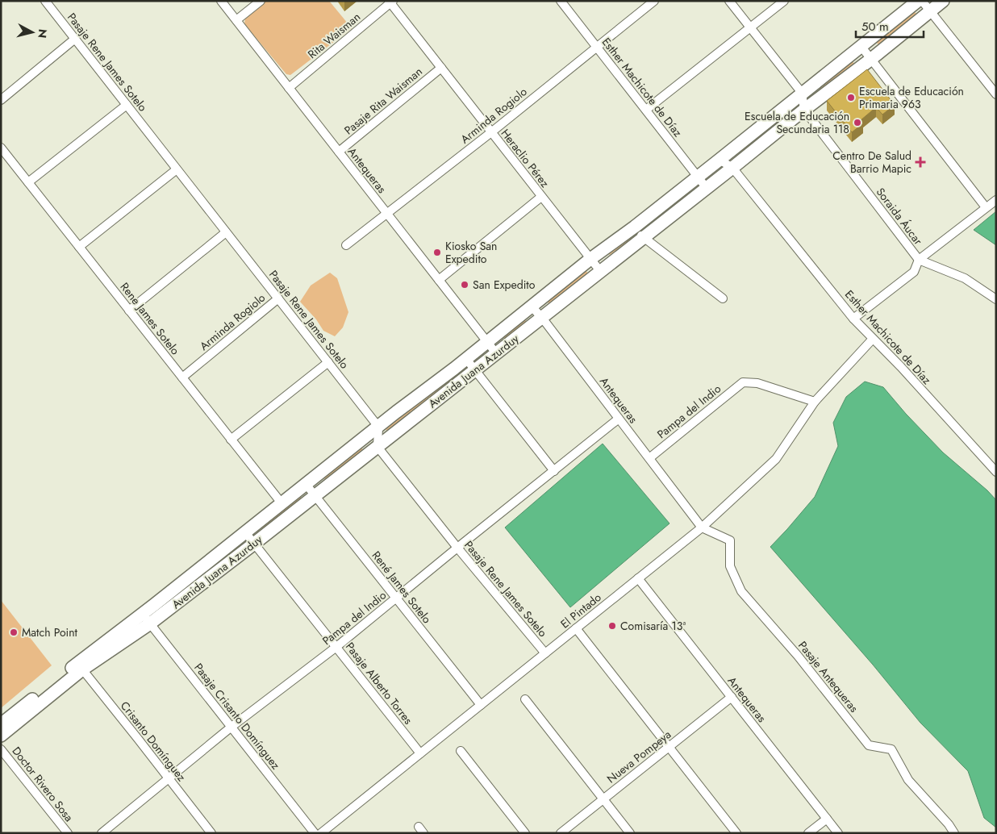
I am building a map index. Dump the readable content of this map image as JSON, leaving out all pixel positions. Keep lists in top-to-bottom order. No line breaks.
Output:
{"streets":{"main road":["Avenida Juana Azurduy"],"street":["Rita Waisman","Pasaje Rene James Sotelo","Esther Machicote de Díaz","Pasaje Rita Waisman","Arminda Rogiolo","Heraclio Pérez","Antequeras","Soraida Áucar","Rene James Sotelo","Pampa del Indio","René James Sotelo","El Pintado","Pasaje Antequeras","Pasaje Alberto Torres","Pasaje Crisanto Domínguez","Crisanto Domínguez","Nueva Pompeya","Doctor Rivero Sosa"]},"crossings":[["Rita Waisman","Heraclio Pérez"],["Rita Waisman","Antequeras"],["Pasaje Rene James Sotelo","Arminda Rogiolo"],["Pasaje Rene James Sotelo","Avenida Juana Azurduy"],["Pasaje Rene James Sotelo","Pampa del Indio"],["Pasaje Rene James Sotelo","El Pintado"],["Esther Machicote de Díaz","Arminda Rogiolo"],["Esther Machicote de Díaz","Avenida Juana Azurduy"],["Esther Machicote de Díaz","El Pintado"],["Pasaje Rita Waisman","Heraclio Pérez"],["Pasaje Rita Waisman","Antequeras"],["Arminda Rogiolo","Heraclio Pérez"],["Arminda Rogiolo","Antequeras"],["Arminda Rogiolo","Rene James Sotelo"],["Heraclio Pérez","Avenida Juana Azurduy"],["Antequeras","Avenida Juana Azurduy"],["Antequeras","Pampa del Indio"],["Antequeras","El Pintado"],["Antequeras","Pasaje Antequeras"],["Antequeras","Nueva Pompeya"],["Soraida Áucar","Avenida Juana Azurduy"],["Rene James Sotelo","Avenida Juana Azurduy"],["Avenida Juana Azurduy","René James Sotelo"],["Avenida Juana Azurduy","Pasaje Alberto Torres"],["Avenida Juana Azurduy","Pasaje Crisanto Domínguez"],["Avenida Juana Azurduy","Crisanto Domínguez"],["Pampa del Indio","René James Sotelo"],["Pampa del Indio","El Pintado"],["Pampa del Indio","Pasaje Alberto Torres"],["Pampa del Indio","Pasaje Crisanto Domínguez"],["Pampa del Indio","Crisanto Domínguez"],["René James Sotelo","El Pintado"],["El Pintado","Pasaje Antequeras"],["El Pintado","Pasaje Alberto Torres"]],"places":{"other":["Escuela de Educación Primaria 963","Escuela de Educación Secundaria 118","Kiosko San Expedito","San Expedito","Comisaría 13ª","Match Point"],"health":["Centro De Salud Barrio Mapic"]},"scale_bar":"50 m","north":"right"}
